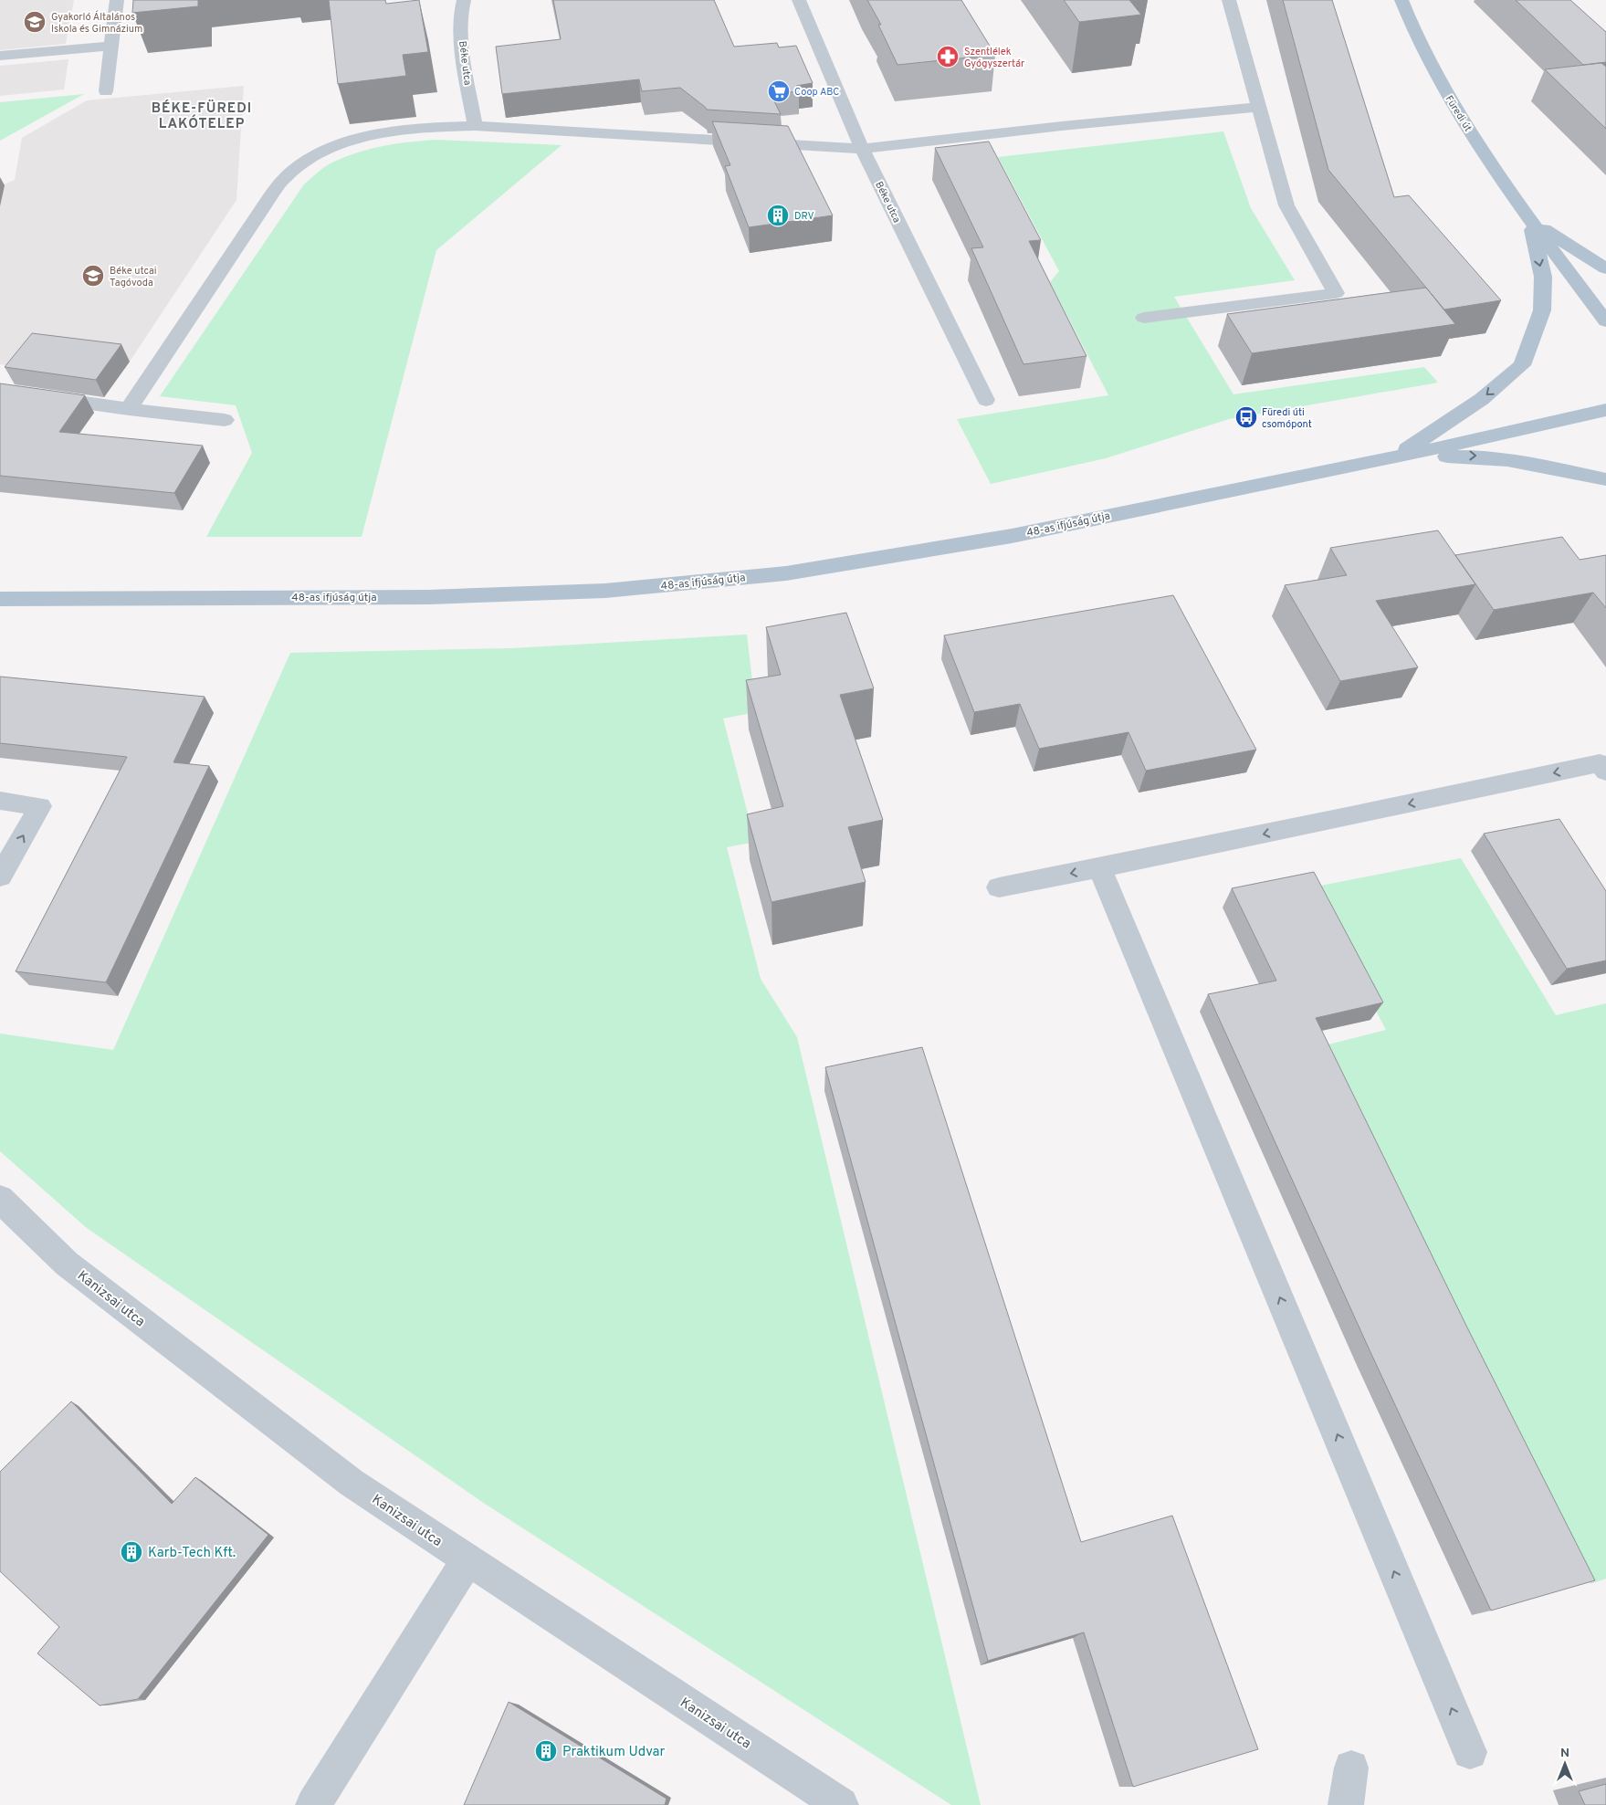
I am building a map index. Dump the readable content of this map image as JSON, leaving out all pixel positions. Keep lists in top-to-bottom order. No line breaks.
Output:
{"streets":{"main road":["Füredi út","48-as ifjúság útja"],"street":["Béke utca","Kanizsai utca"]},"districts":["BÉKE-FÜREDI LAKÓTELEP"],"places":{"school or university":["Gyakorló Általános Iskola és Gimnázium","Béke utcai Tagóvoda"],"pharmacy":["Szentlélek Gyógyszertár"],"supermarket":["Coop ABC"],"building":["DRV","Karb-Tech Kft.","Praktikum Udvar"],"bus stop":["Füredi úti csomópont"]},"north":"top"}
